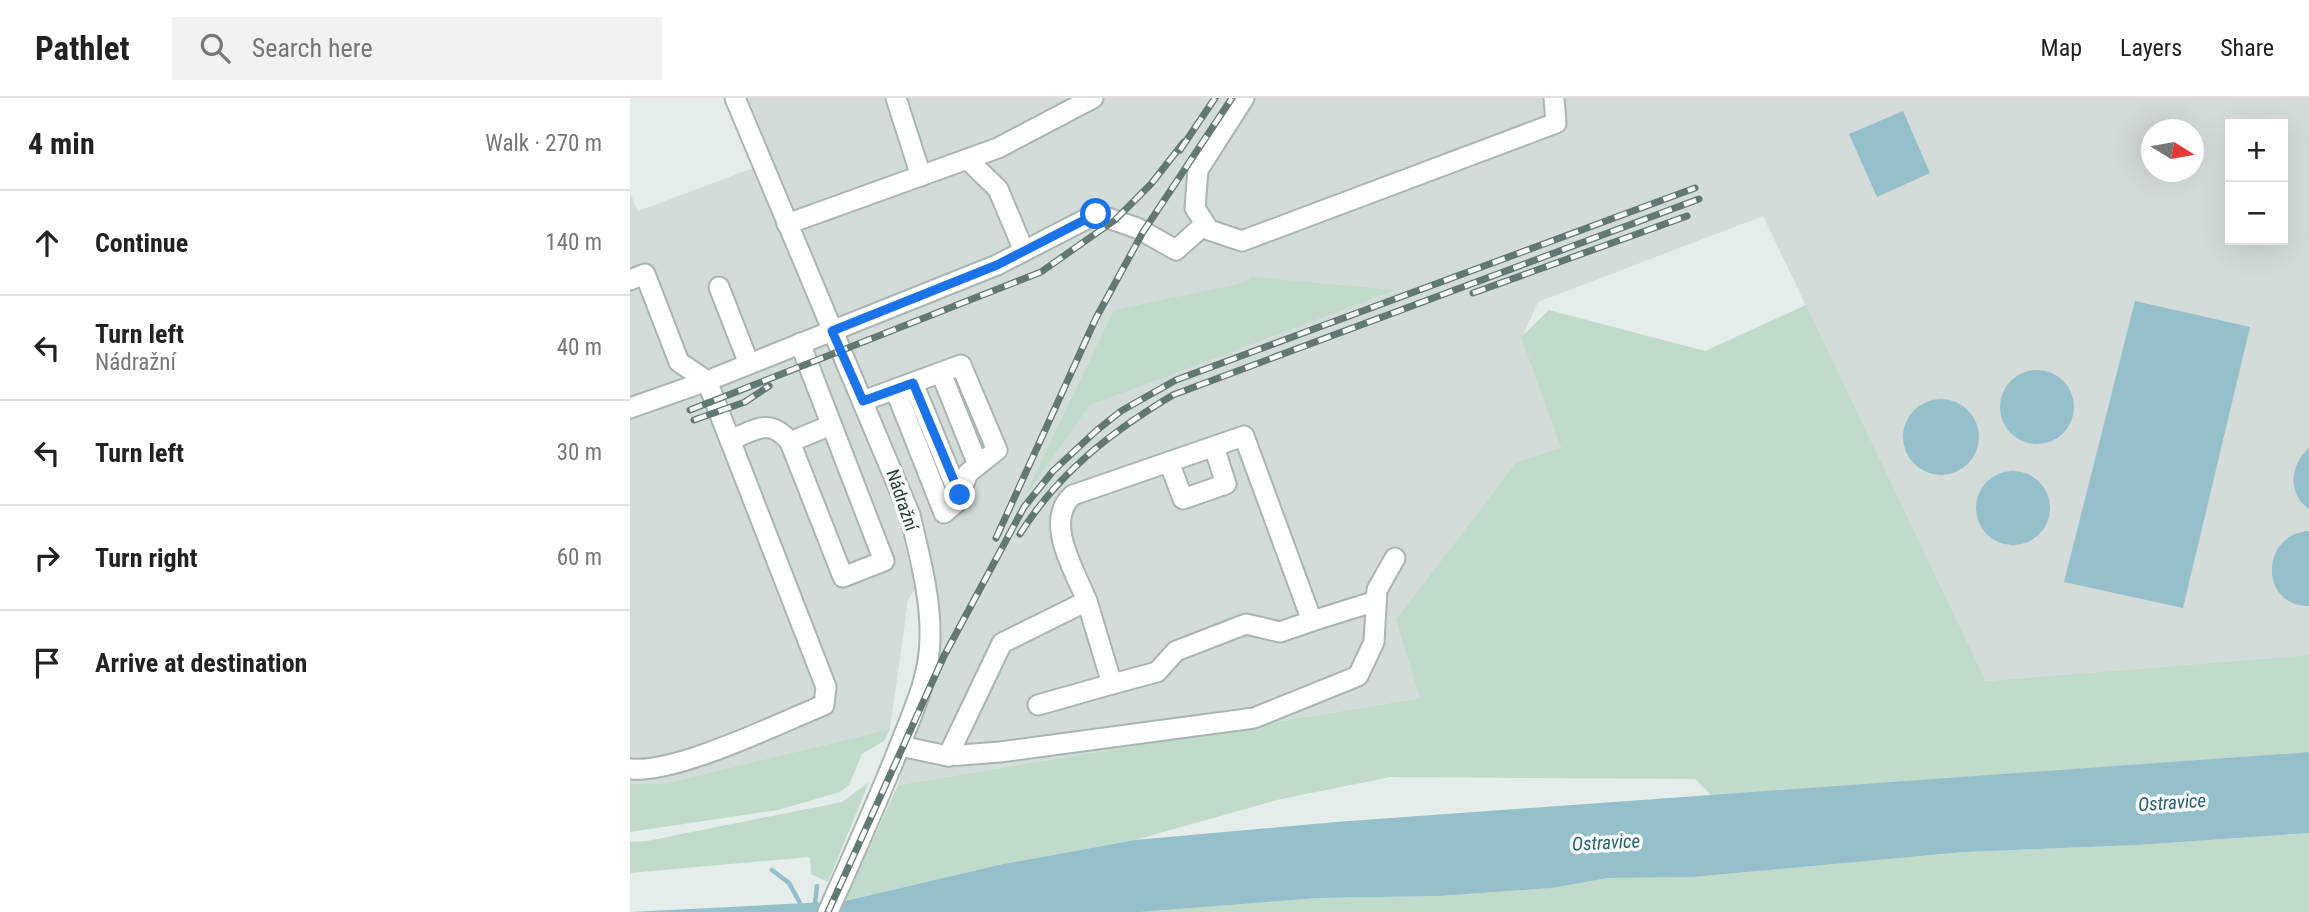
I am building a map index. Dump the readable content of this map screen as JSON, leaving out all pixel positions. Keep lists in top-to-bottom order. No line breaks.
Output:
{"streets":{"street":["Nádražní"]},"water":["Ostravice"],"north":"right","page":{"header":"Pathlet","search":"Search here","nav":["Map","Layers","Share"],"heading":["4 min","Walk · 270 m"],"map_buttons":["+","−"],"list":[["Continue","140 m"],["Turn left","Nádražní","40 m"],["Turn left","30 m"],["Turn right","60 m"],"Arrive at destination"]}}
